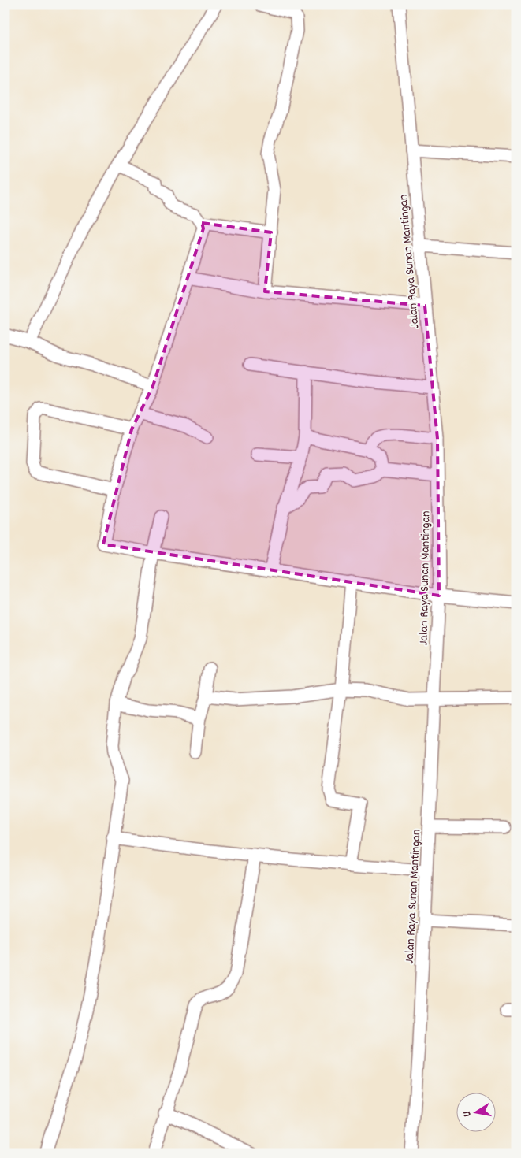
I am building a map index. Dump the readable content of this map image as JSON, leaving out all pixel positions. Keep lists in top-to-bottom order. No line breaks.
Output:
{"streets":{"street":["Jalan Raya Sunan Mantingan"]},"north":"left"}
